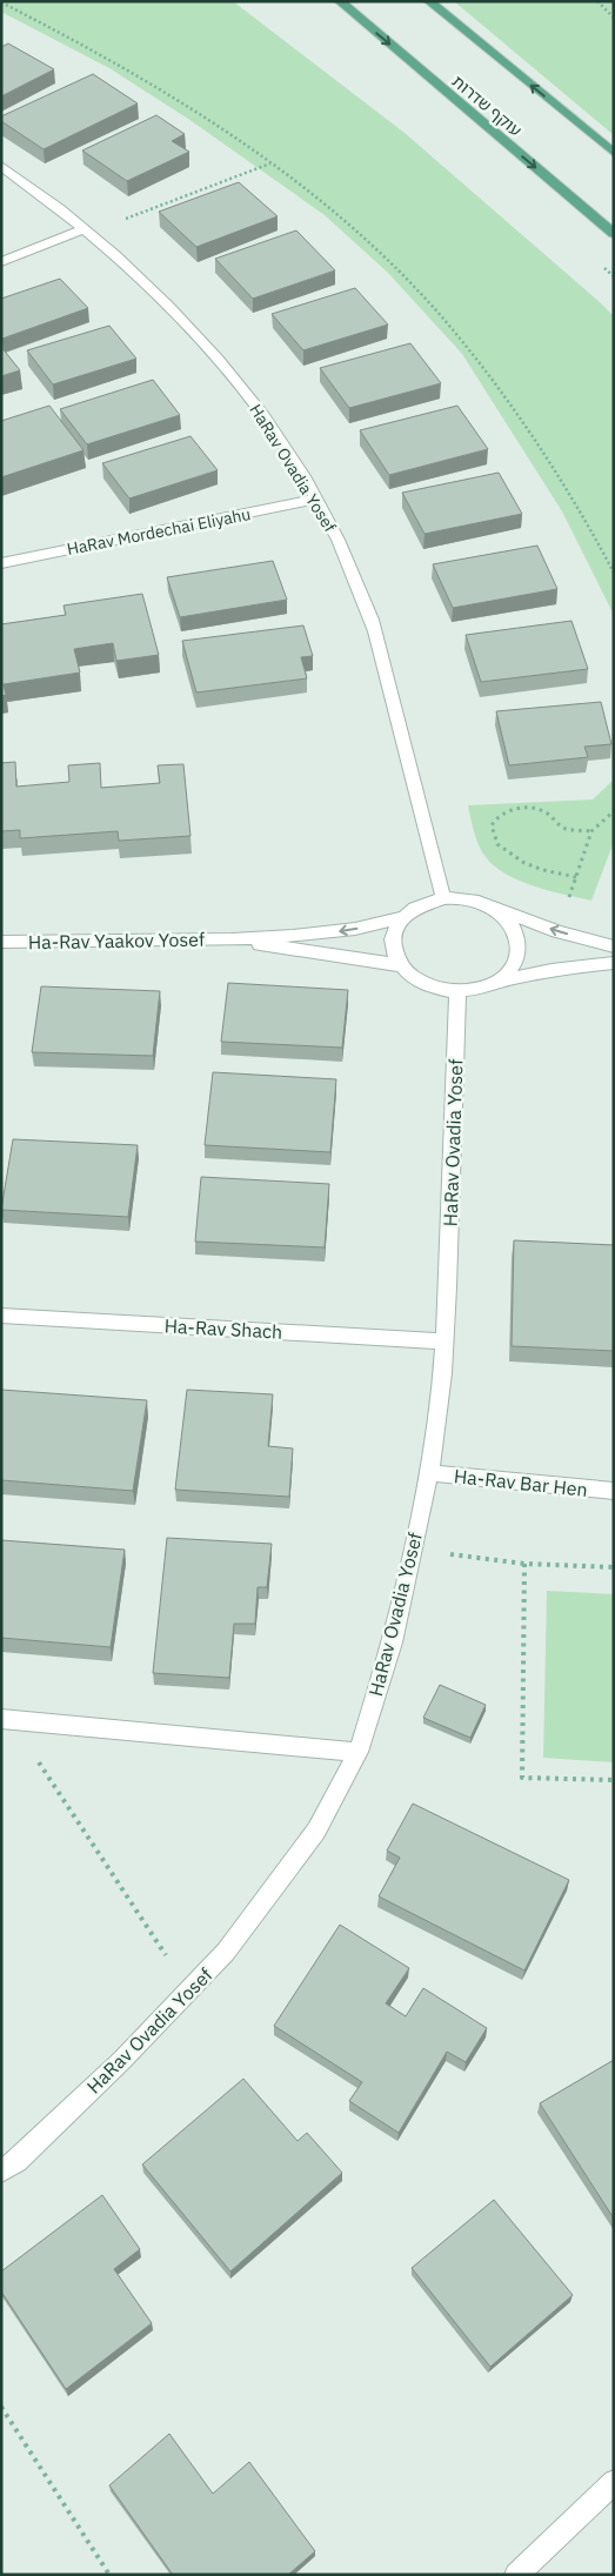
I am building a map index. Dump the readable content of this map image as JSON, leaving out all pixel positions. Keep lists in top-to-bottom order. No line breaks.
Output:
{"streets":{"main road":["עוקף שדרות"],"street":["HaRav Ovadia Yosef","HaRav Mordechai Eliyahu","Ha-Rav Yaakov Yosef","Ha-Rav Shach","Ha-Rav Bar Hen"]},"crossings":[["HaRav Ovadia Yosef","HaRav Mordechai Eliyahu"],["HaRav Ovadia Yosef","Ha-Rav Yaakov Yosef"],["HaRav Ovadia Yosef","Ha-Rav Shach"],["HaRav Ovadia Yosef","Ha-Rav Bar Hen"]]}
